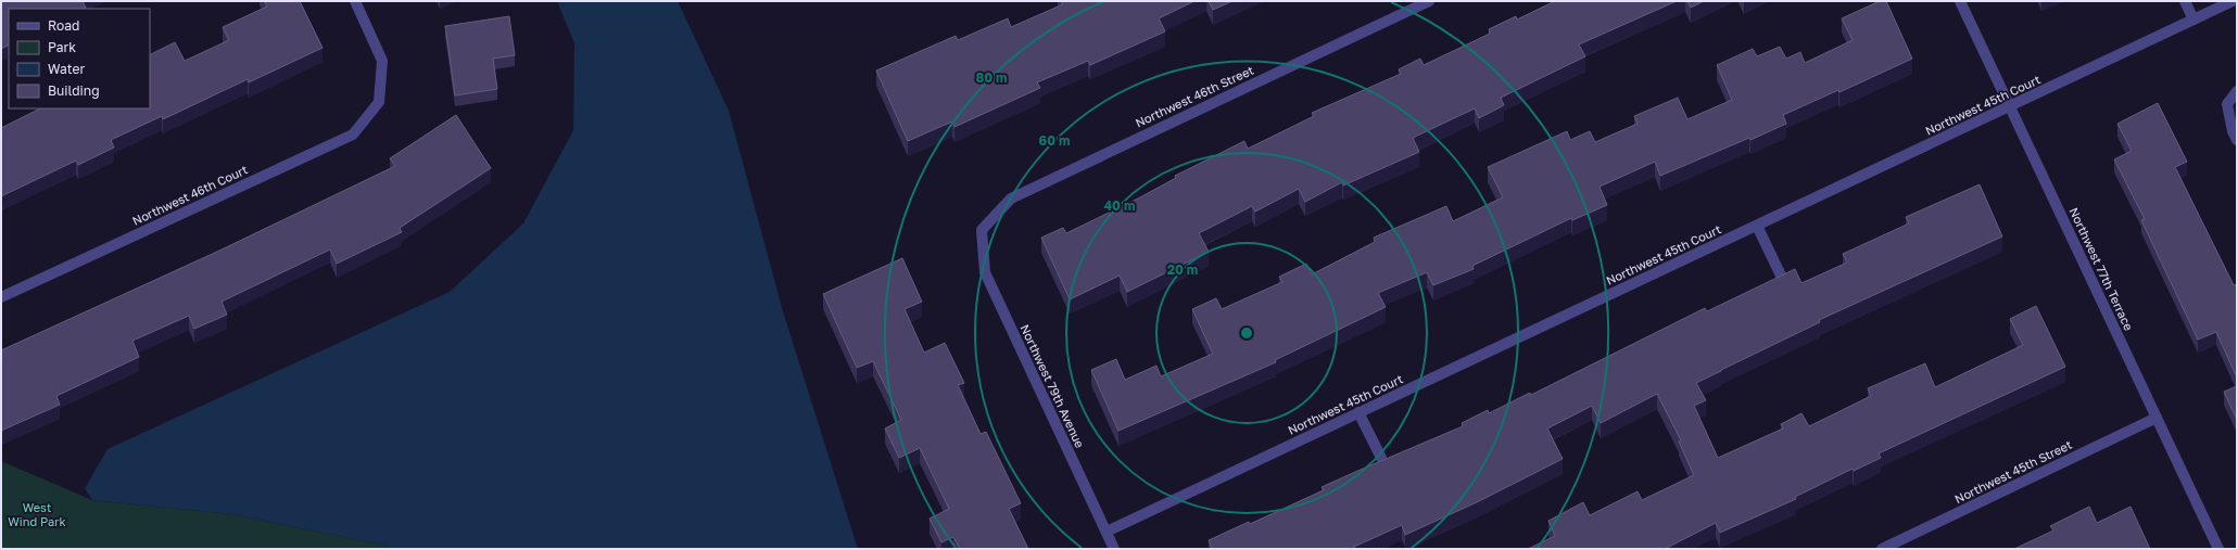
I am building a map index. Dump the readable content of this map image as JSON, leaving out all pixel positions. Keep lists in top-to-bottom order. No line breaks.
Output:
{"streets":{"street":["Northwest 46th Street","Northwest 45th Court","Northwest 46th Court","Northwest 77th Terrace","Northwest 79th Avenue","Northwest 45th Street"]},"crossings":[["Northwest 46th Street","Northwest 79th Avenue"],["Northwest 45th Court","Northwest 77th Terrace"],["Northwest 45th Court","Northwest 79th Avenue"],["Northwest 77th Terrace","Northwest 45th Street"]],"parks":["West Wind Park"],"legend":["Road","Park","Water","Building"],"rings":["80 m","60 m","40 m","20 m"]}
